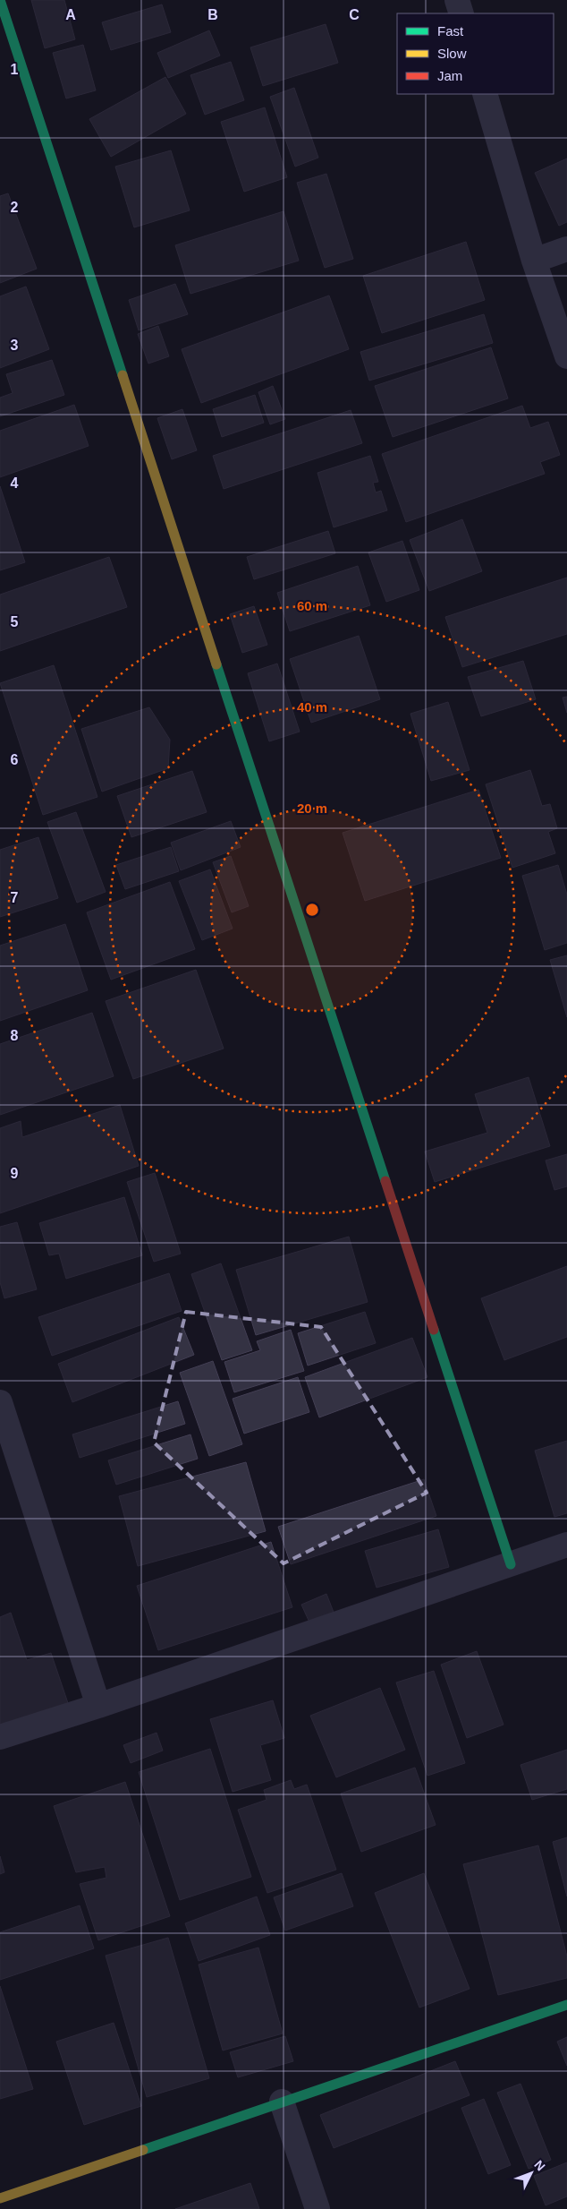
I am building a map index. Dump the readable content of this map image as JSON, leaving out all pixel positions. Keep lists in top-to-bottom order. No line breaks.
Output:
{"legend":["Fast","Slow","Jam"],"north":"top right","grid":{"columns":["A","B","C"],"rows":["1","2","3","4","5","6","7","8","9"]},"rings":["60 m","40 m","20 m"]}
